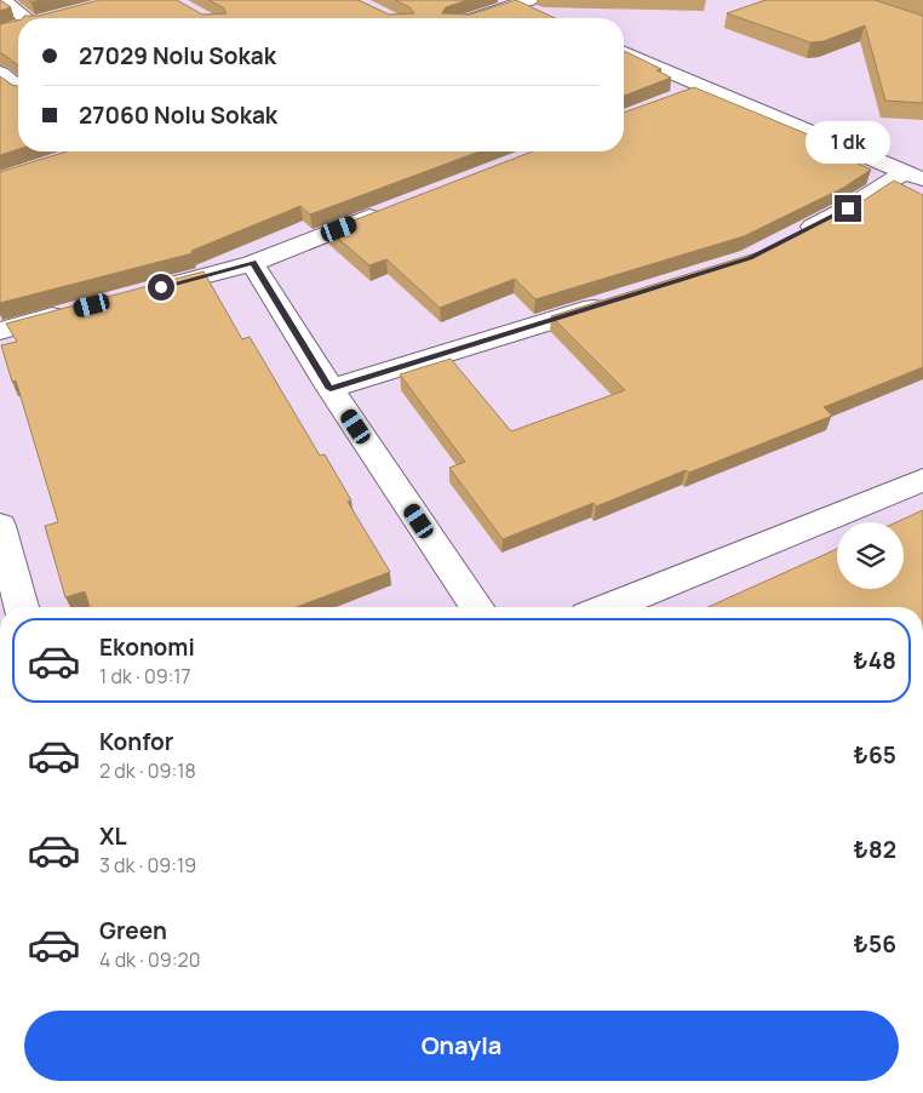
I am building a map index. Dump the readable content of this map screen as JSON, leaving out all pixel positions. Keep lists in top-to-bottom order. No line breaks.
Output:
{"page":{"banner":["27029 Nolu Sokak","27060 Nolu Sokak"],"bubble":"1 dk","list":[{"name":"Ekonomi","note":"1 dk · 09:17","value":"₺48"},{"name":"Konfor","note":"2 dk · 09:18","value":"₺65"},{"name":"XL","note":"3 dk · 09:19","value":"₺82"},{"name":"Green","note":"4 dk · 09:20","value":"₺56"}],"buttons":"Onayla"}}
